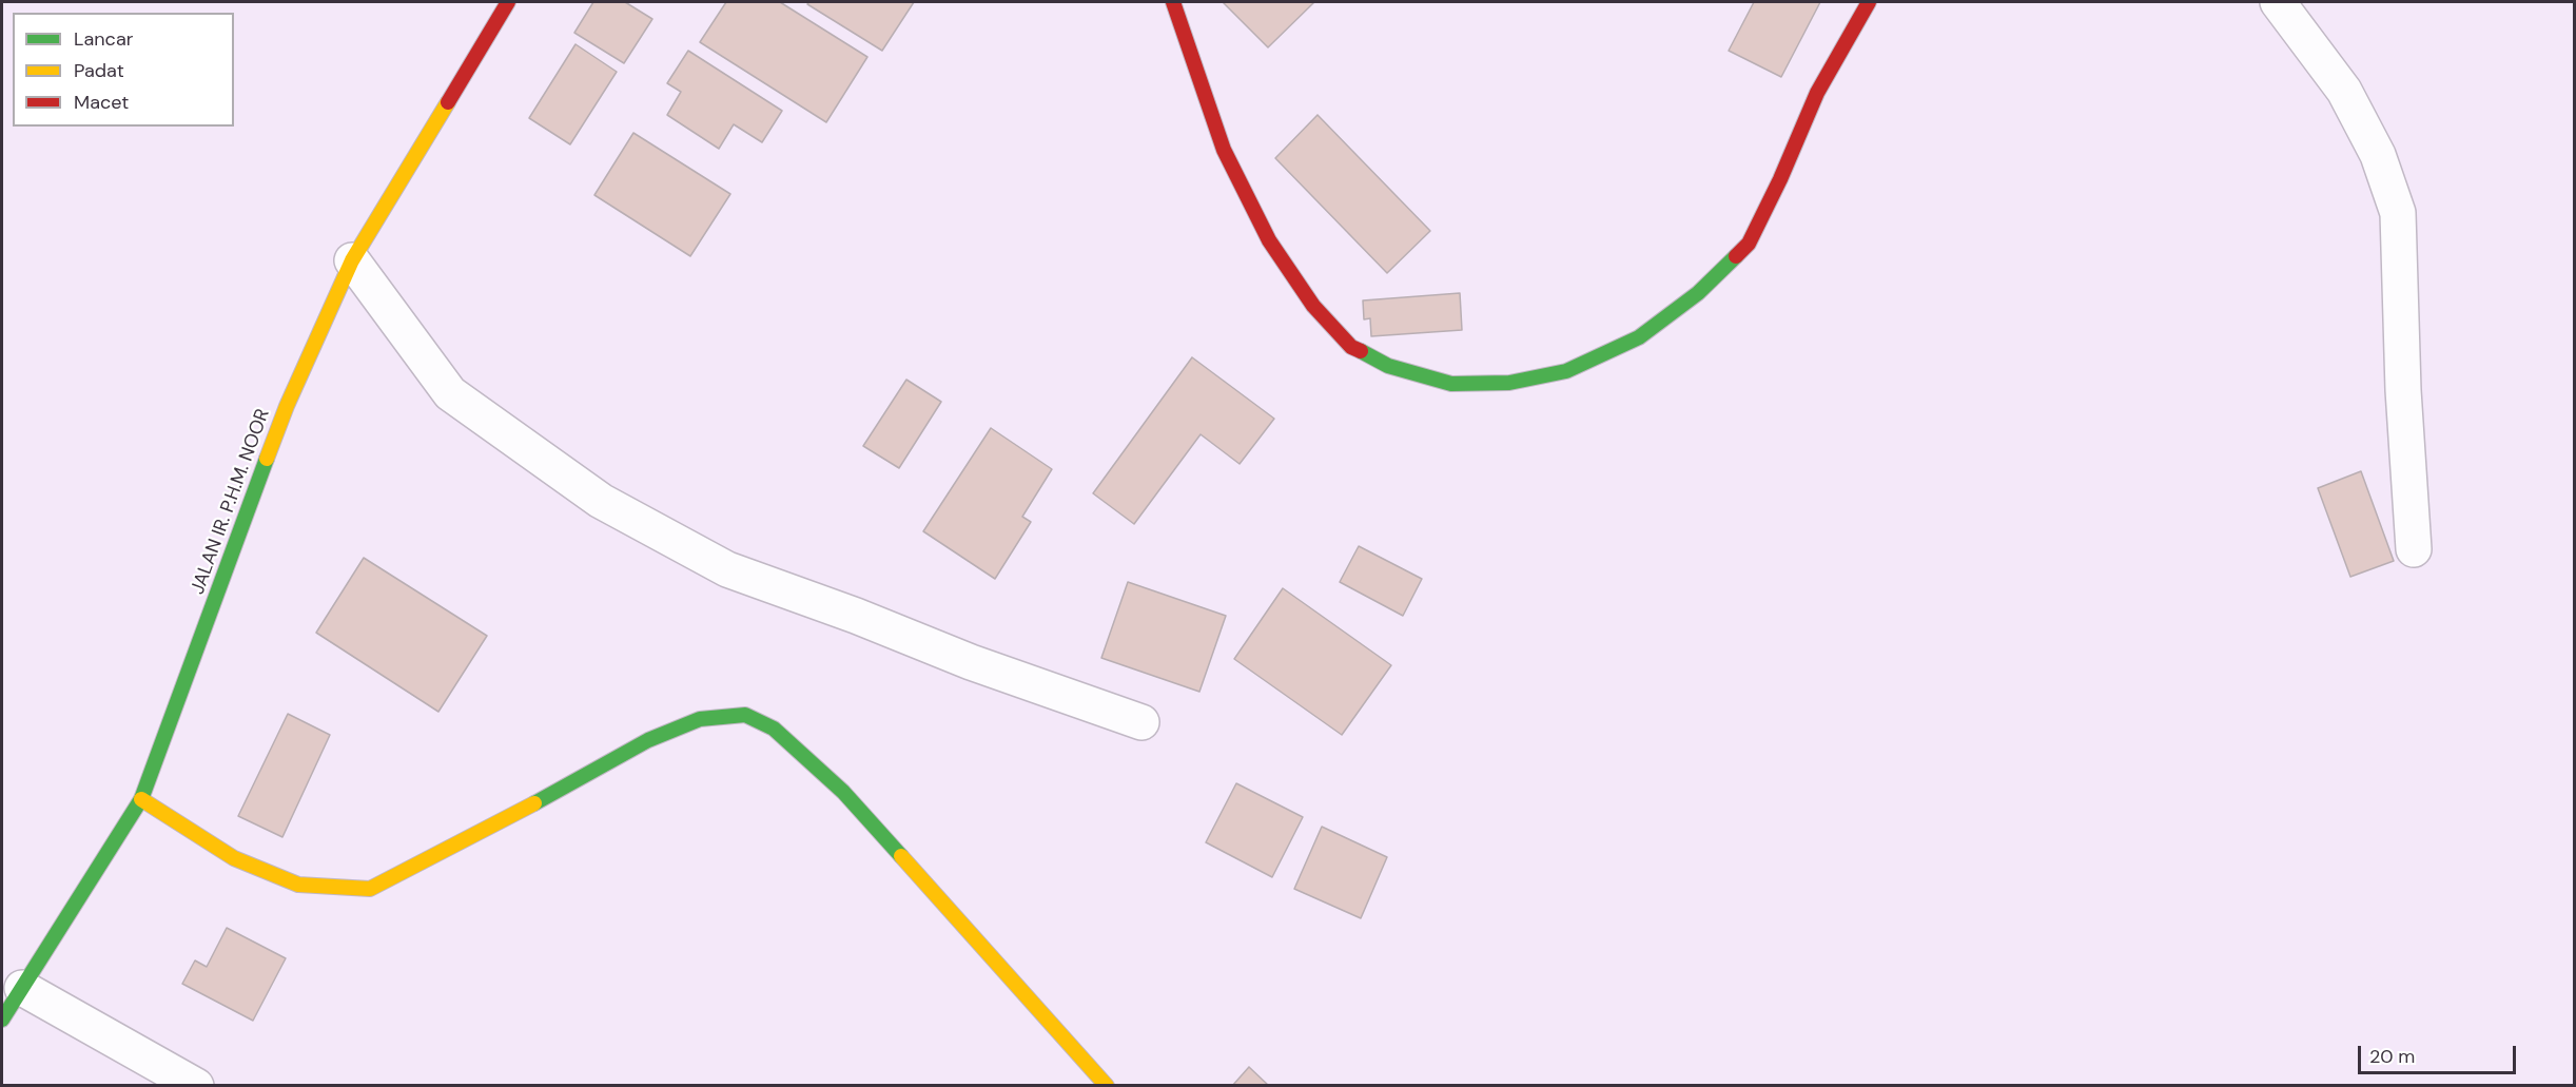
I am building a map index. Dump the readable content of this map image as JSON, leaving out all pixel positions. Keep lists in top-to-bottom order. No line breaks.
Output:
{"streets":{"street":["JALAN IR. P.H.M. NOOR"]},"legend":["Lancar","Padat","Macet"],"scale_bar":"20 m"}
